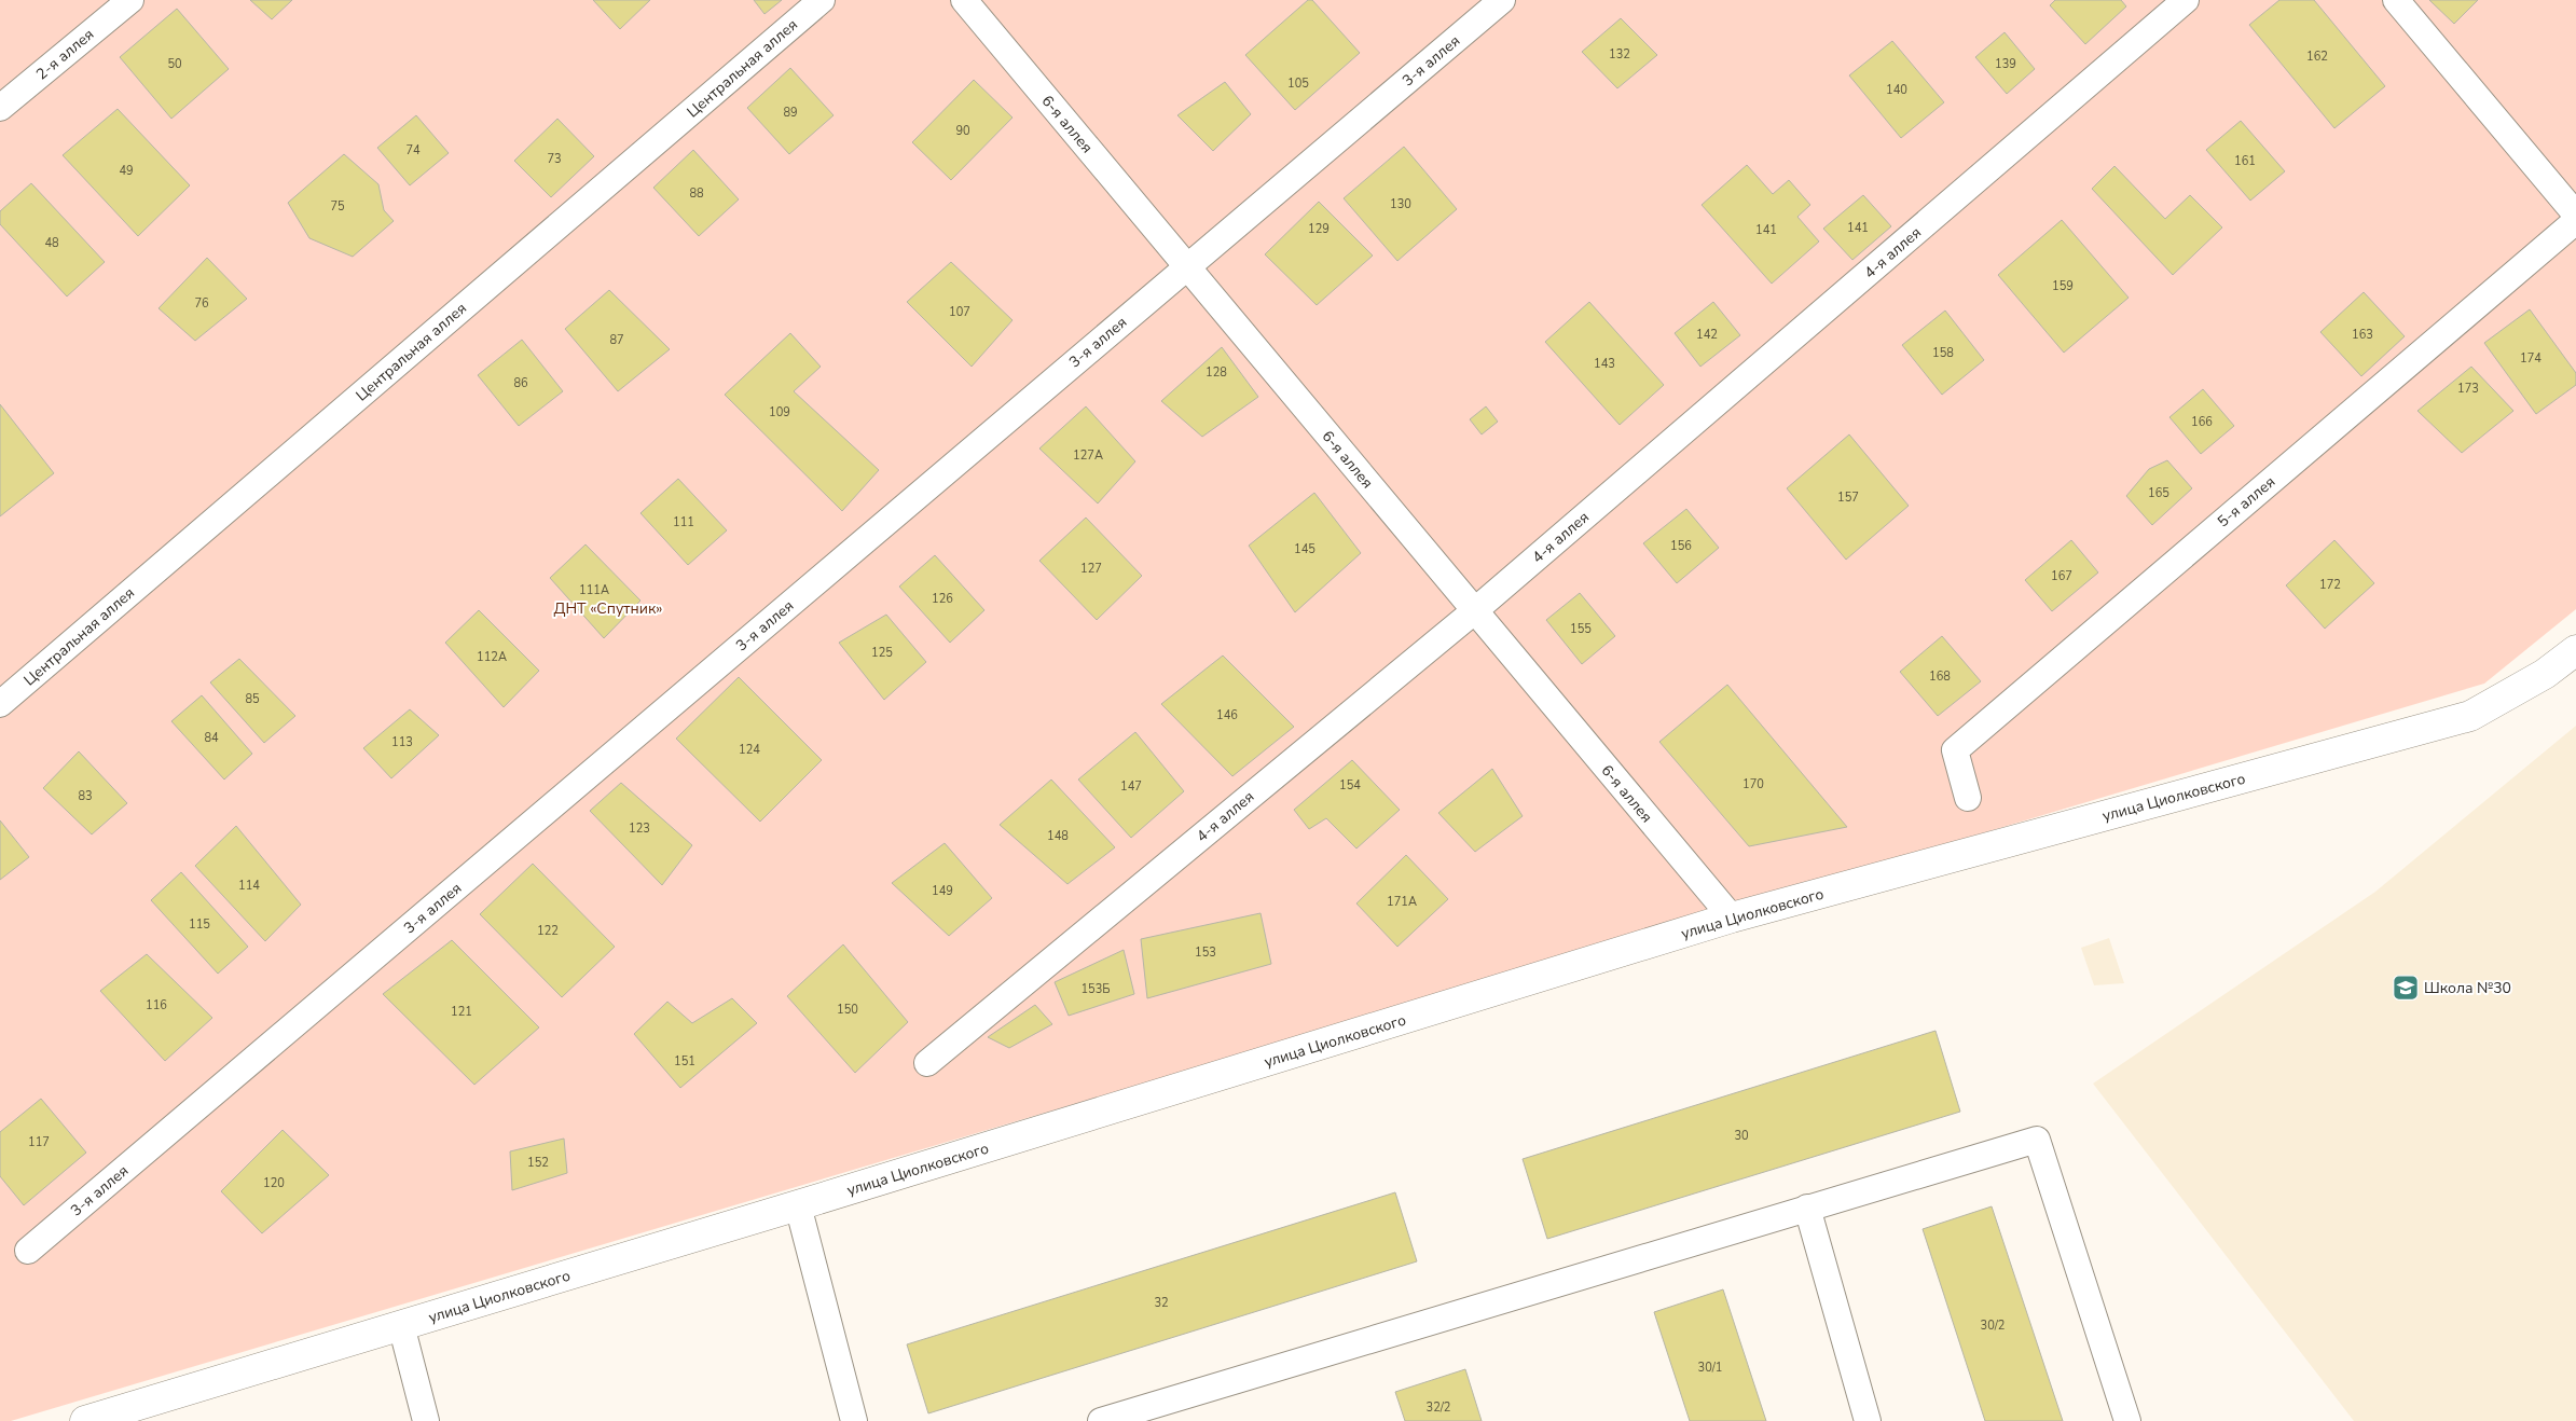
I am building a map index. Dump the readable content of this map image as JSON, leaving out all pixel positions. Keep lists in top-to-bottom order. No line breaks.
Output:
{"streets":{"street":["улица Циолковского"],"lane":["2-я аллея","3-я аллея","Центральная аллея","6-я аллея","4-я аллея","5-я аллея"]},"crossings":[["3-я аллея","6-я аллея"],["6-я аллея","4-я аллея"],["6-я аллея","улица Циолковского"]],"parks":["ДНТ «Спутник»"],"places":{"school or university":["Школа №30"]},"house_numbers":["132","162","50","139","105","140","89","90","74","73","161","49","88","130","75","141","129","141","48","159","76","107","142","163","87","158","174","143","128","86","173","109","166","127А","165","157","111","156","145","127","167","172","111А","126","155","125","112А","168","85","146","84","113","124","170","154","147","83","123","148","114","149","171А","115","122","153","153Б","116","150","121","151","30","117","152","120","32","30/2","30/1","32/2"]}
